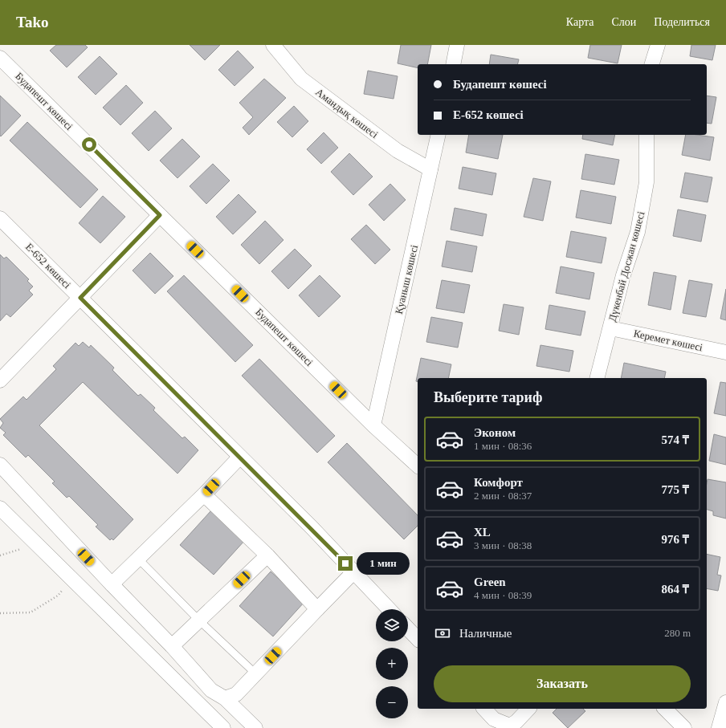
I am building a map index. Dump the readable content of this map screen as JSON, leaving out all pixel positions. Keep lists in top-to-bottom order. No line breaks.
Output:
{"streets":{"street":["Будапешт көшесі","Амандық көшесі","Е-652 көшесі","Дүкенбай Досжан көшесі","Қуаныш көшесі","Керемет көшесі"]},"crossings":[["Будапешт көшесі","Қуаныш көшесі"],["Амандық көшесі","Қуаныш көшесі"],["Дүкенбай Досжан көшесі","Керемет көшесі"]],"page":{"header":"Tako","nav":["Карта","Слои","Поделиться"],"banner":["Будапешт көшесі","Е-652 көшесі"],"heading":"Выберите тариф","list":[{"name":"Эконом","note":"1 мин · 08:36","value":"574 ₸"},{"name":"Комфорт","note":"2 мин · 08:37","value":"775 ₸"},{"name":"XL","note":"3 мин · 08:38","value":"976 ₸"},{"name":"Green","note":"4 мин · 08:39","value":"864 ₸"}],"bubble":"1 мин","map_buttons":["+","−"],"pay":["Наличные","280 m"],"buttons":"Заказать"}}
